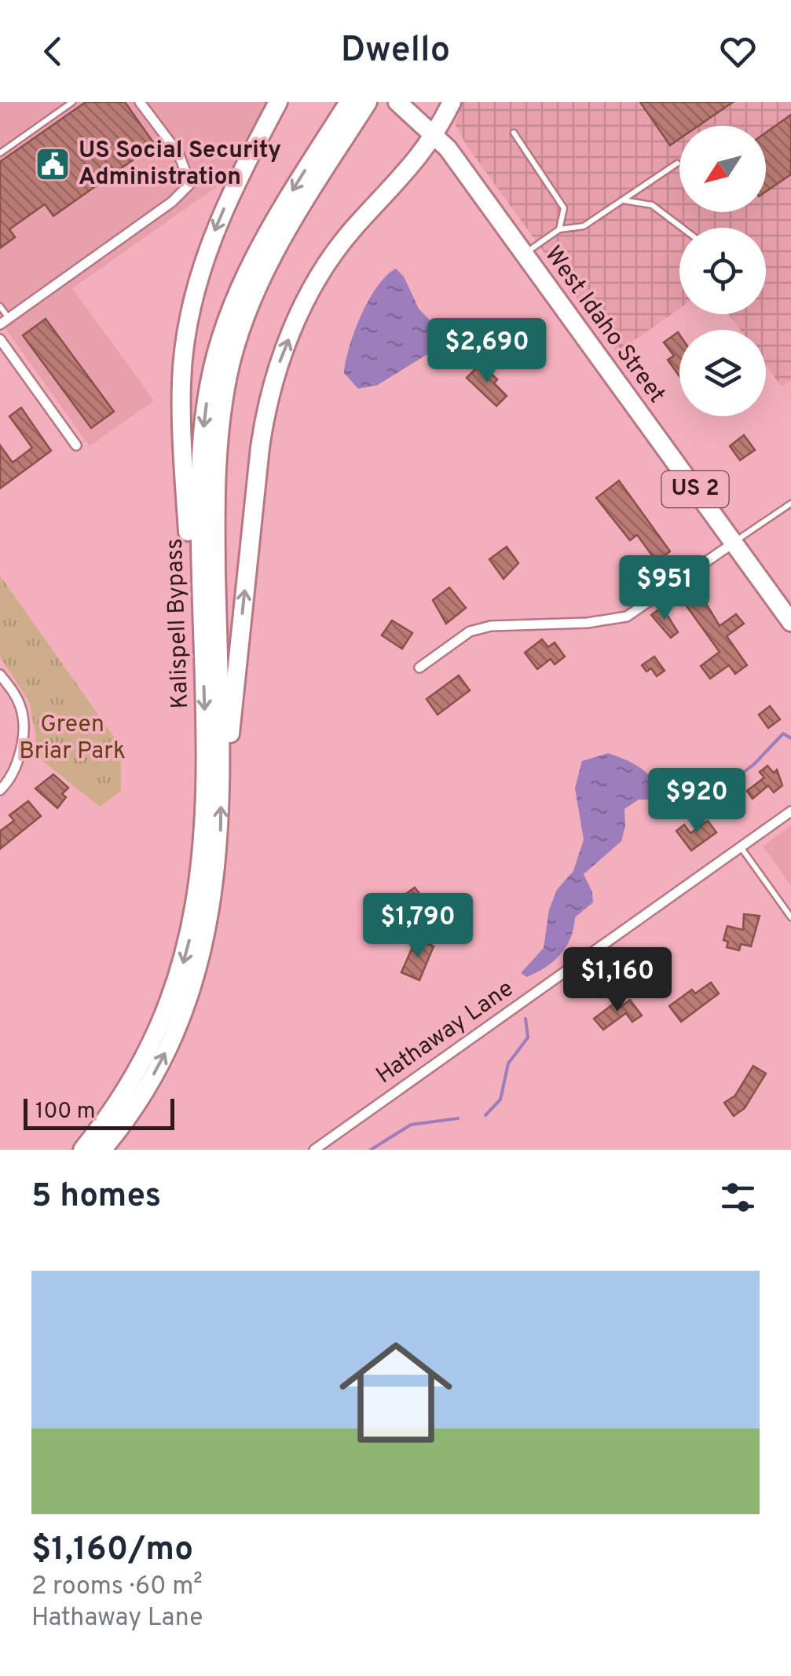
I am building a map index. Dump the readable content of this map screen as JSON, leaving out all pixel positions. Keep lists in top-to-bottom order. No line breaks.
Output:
{"streets":{"highway":["West Idaho Street","US 2","Kalispell Bypass"],"street":["Hathaway Lane"]},"parks":["Green Briar Park"],"places":{"public building":["US Social Security Administration"]},"scale_bar":"100 m","north":"bottom left","page":{"header":"Dwello","price":["$2,690","$951","$920","$1,790","$1,160"],"scale":"100 m","heading":"5 homes","list":[{"name":"$1,160/mo","note":"2 rooms · 60 m² · Hathaway Lane"}]}}
